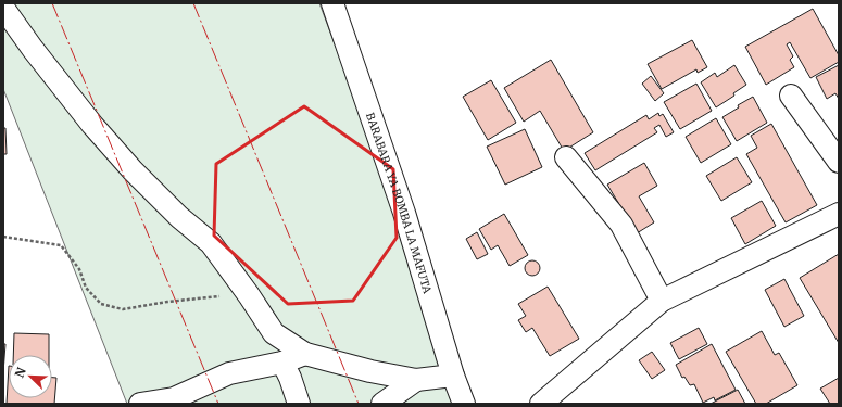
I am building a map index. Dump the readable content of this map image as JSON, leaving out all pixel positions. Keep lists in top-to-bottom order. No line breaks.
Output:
{"streets":{"street":["BARABARA YA BOMBA LA MAFUTA"]},"north":"top left"}
